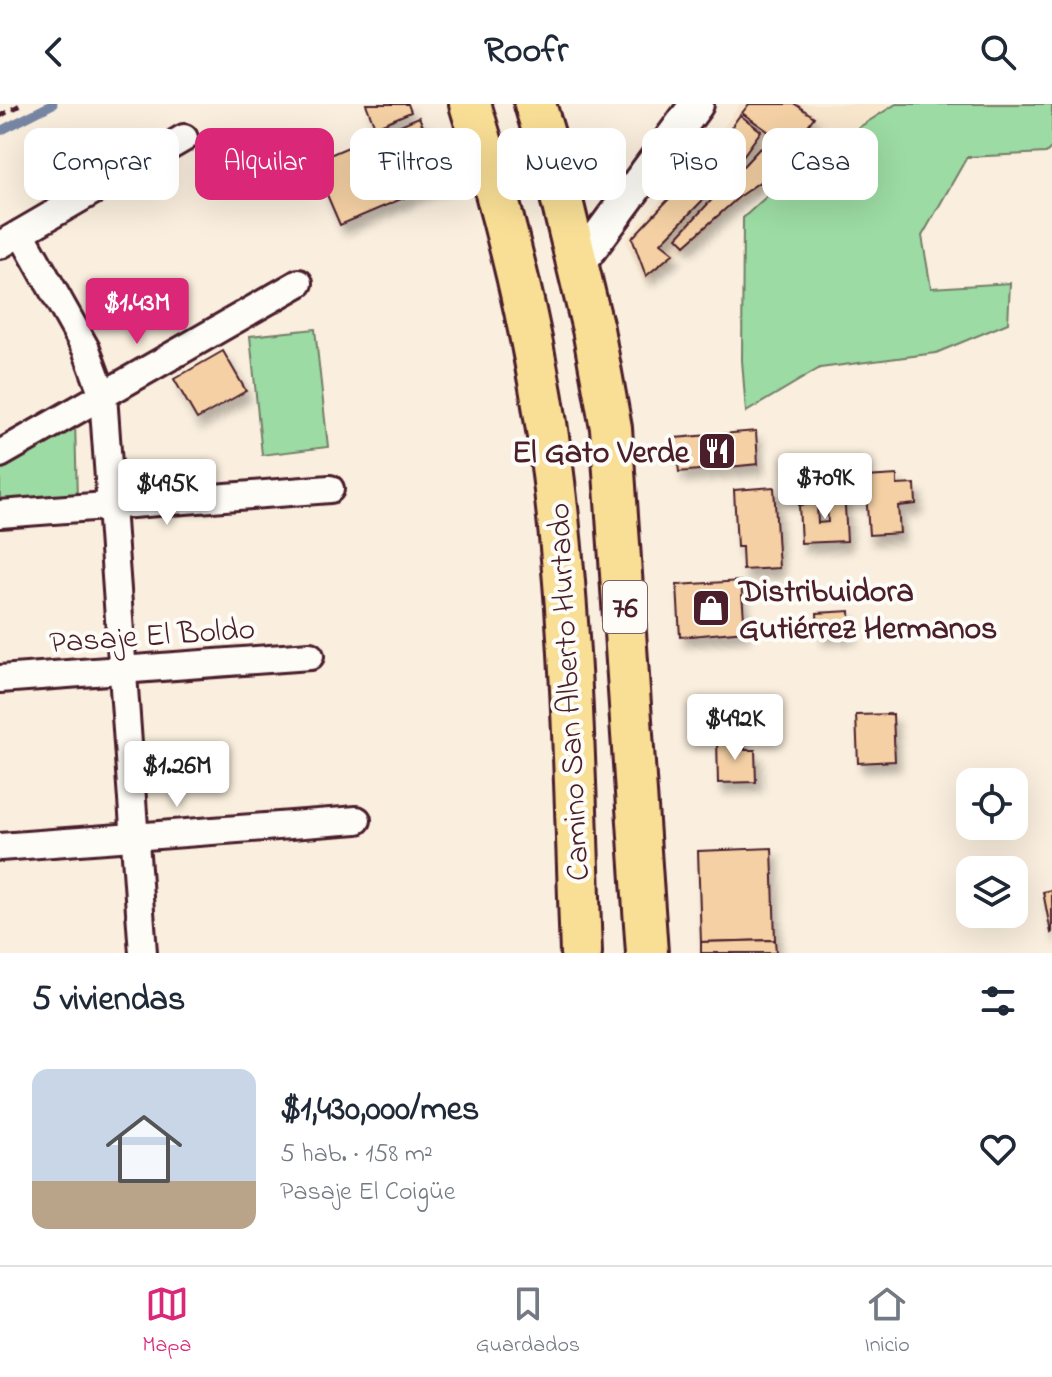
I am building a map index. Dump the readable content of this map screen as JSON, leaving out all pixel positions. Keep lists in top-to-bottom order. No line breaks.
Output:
{"streets":{"main road":["76","Camino San Alberto Hurtado"],"street":["Pasaje El Boldo"]},"places":{"restaurant":["El Gato Verde"],"shop":["Distribuidora Gutiérrez Hermanos"]},"page":{"header":"Roofr","chip":["Comprar","Alquilar","Filtros","Nuevo","Piso","Casa"],"price":["$1.43M","$709K","$495K","$492K","$1.26M"],"heading":"5 viviendas","list":[{"name":"$1,430,000/mes","note":"5 hab. · 158 m² · Pasaje El Coigüe"}],"tabs":["Mapa","Guardados","Inicio"]}}
